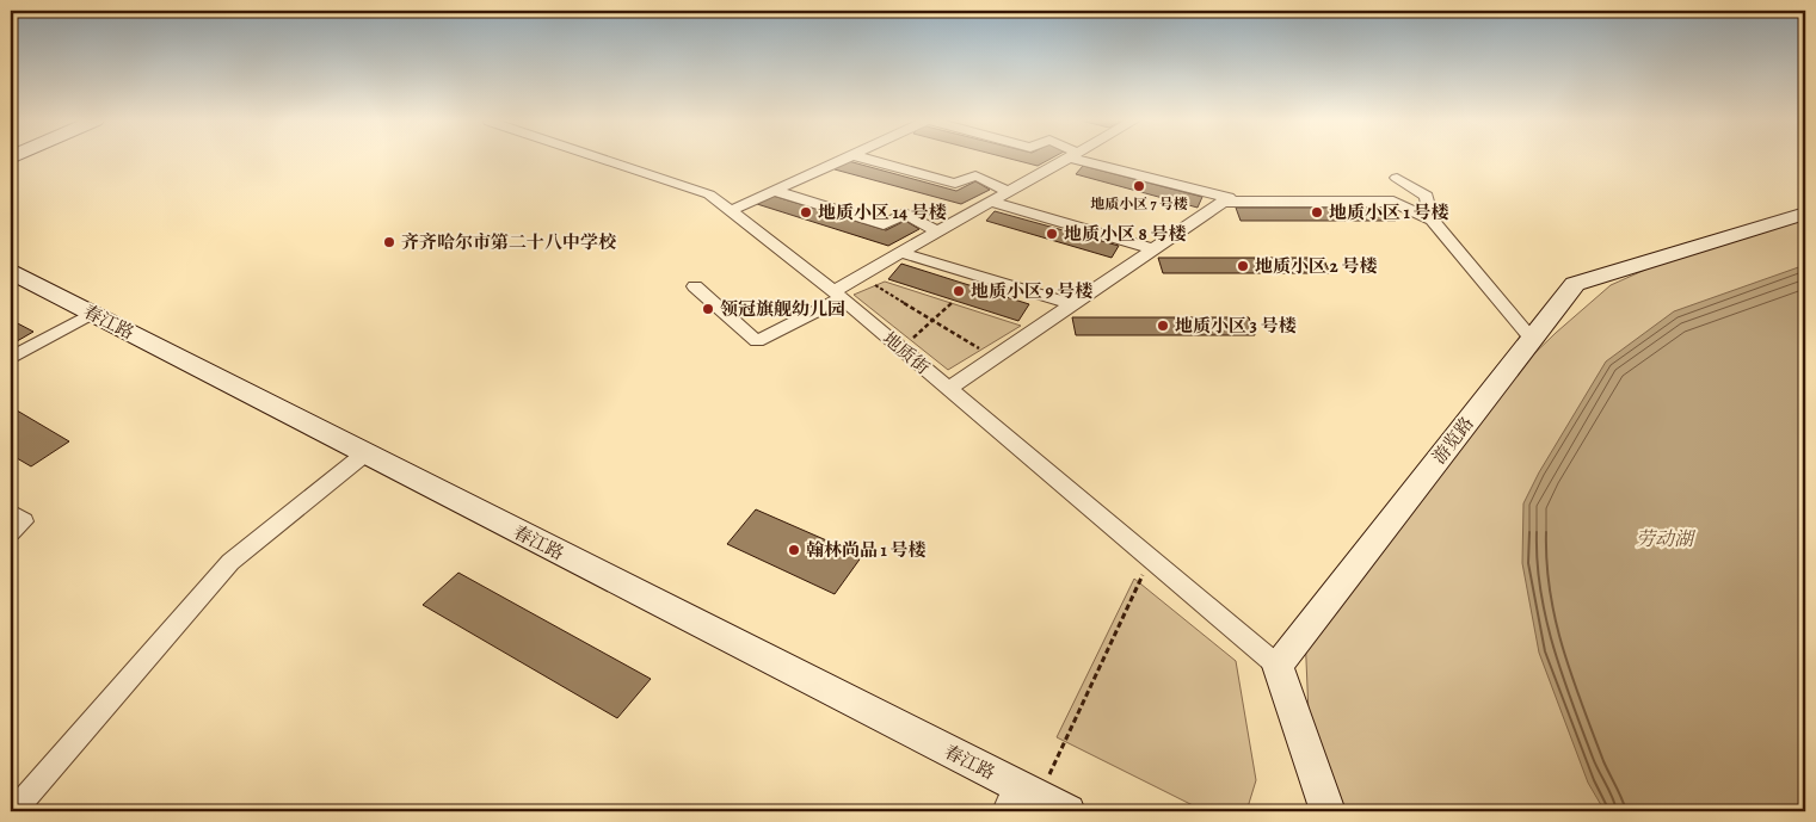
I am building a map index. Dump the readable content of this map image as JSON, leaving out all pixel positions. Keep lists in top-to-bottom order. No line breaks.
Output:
{"streets":{"main road":["春江路","游览路"],"street":["地质街"]},"crossings":[["地质街","游览路"]],"water":["劳动湖"],"places":["地质小区 7 号楼","地质小区 14 号楼","地质小区 1 号楼","地质小区 8 号楼","齐齐哈尔市第二十八中学校","地质小区 2 号楼","地质小区 9 号楼","领冠旗舰幼儿园","地质小区 3 号楼","翰林尚品 1 号楼"]}
